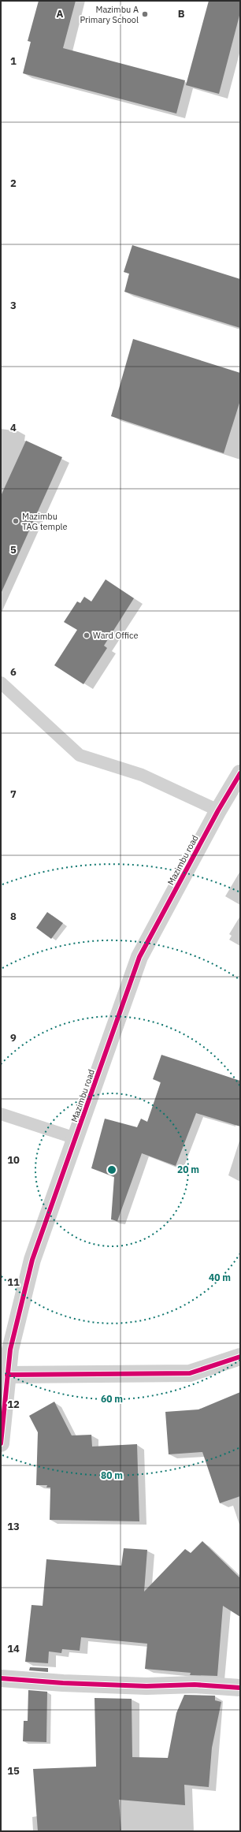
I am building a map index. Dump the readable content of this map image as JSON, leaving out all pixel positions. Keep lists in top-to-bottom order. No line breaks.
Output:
{"streets":{"street":["Mazimbu road"]},"places":["Mazimbu A Primary School","Mazimbu TAG temple","Ward Office"],"grid":{"columns":["A","B"],"rows":["1","2","3","4","5","6","7","8","9","10","11","12","13","14","15"]},"rings":["20 m","40 m","60 m","80 m"]}
